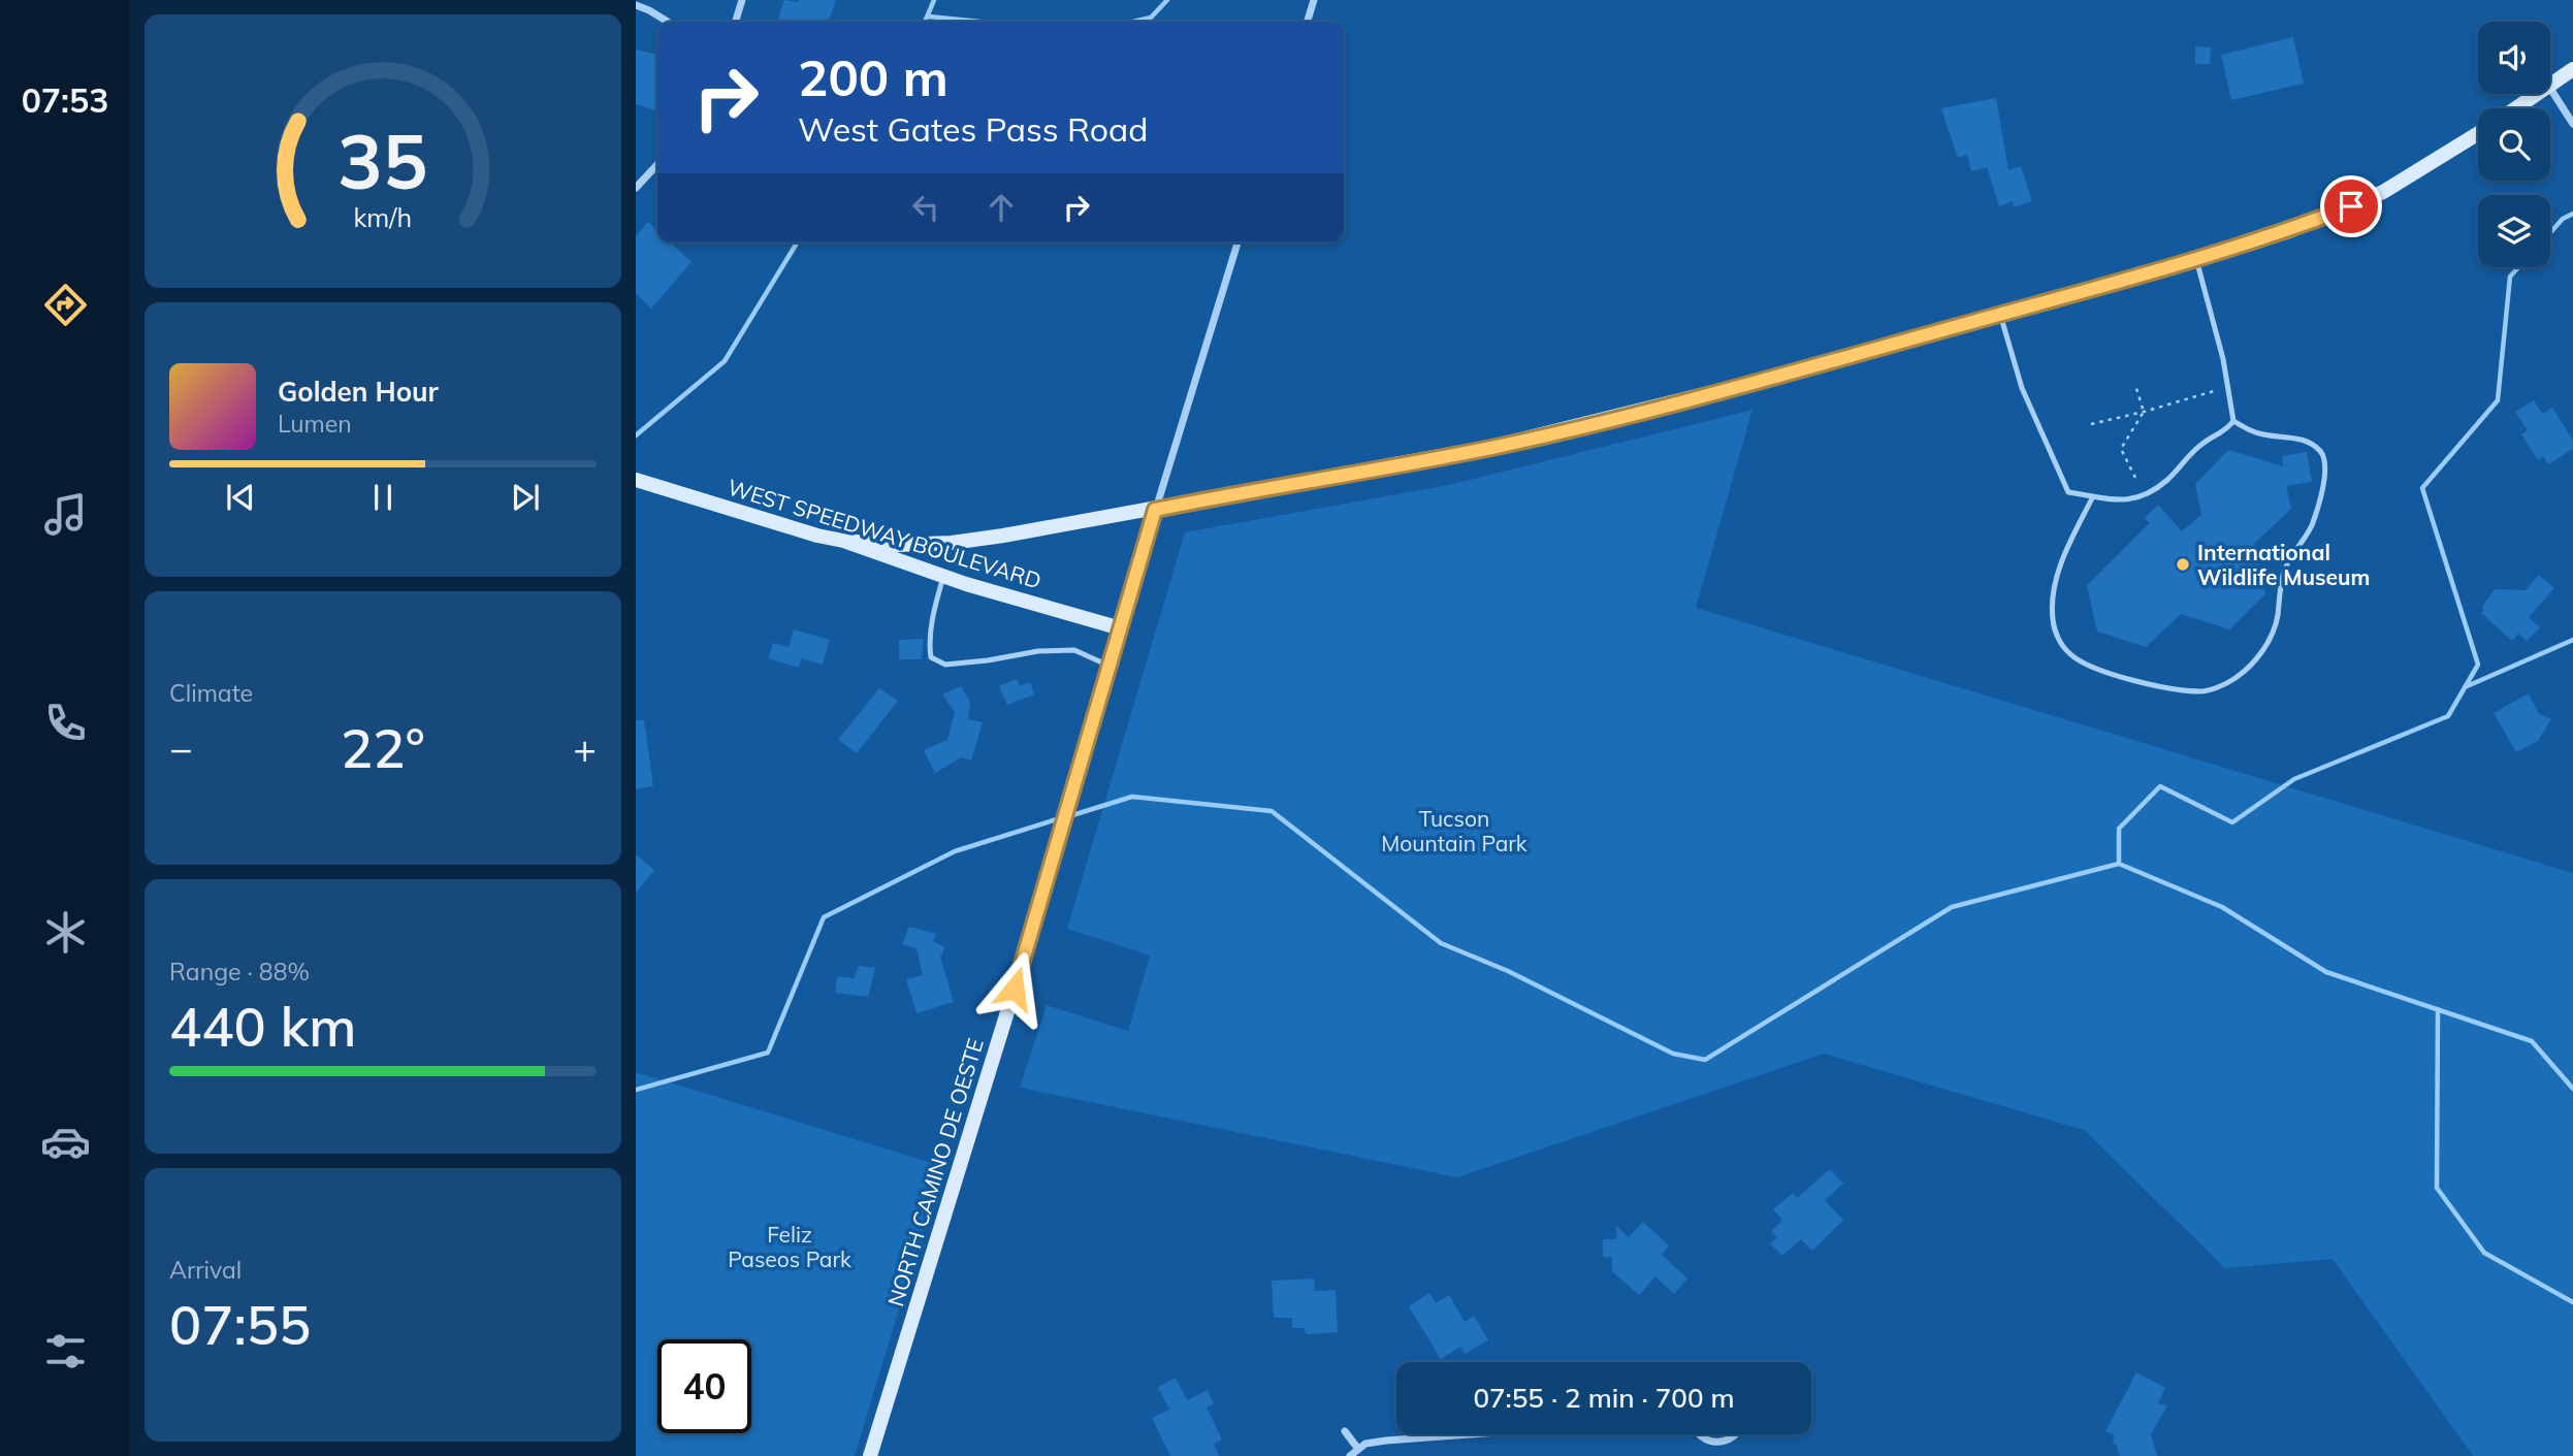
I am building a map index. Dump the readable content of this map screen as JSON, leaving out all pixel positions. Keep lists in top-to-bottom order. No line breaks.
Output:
{"streets":{"main road":["WEST SPEEDWAY BOULEVARD","NORTH CAMINO DE OESTE"]},"crossings":[["WEST SPEEDWAY BOULEVARD","NORTH CAMINO DE OESTE"]],"parks":["Tucson Mountain Park","Feliz Paseos Park"],"places":["International Wildlife Museum"],"page":{"tabs":"07:53","turn":["200 m","West Gates Pass Road"],"song":["Golden Hour","Lumen"],"tile":["Climate",["Range · 88%","440 km"],["Arrival","07:55"]],"heat":["−","22°","+"],"limit":"40","trip":"07:55 · 2 min · 700 m","gauge":["35","km/h"]}}
